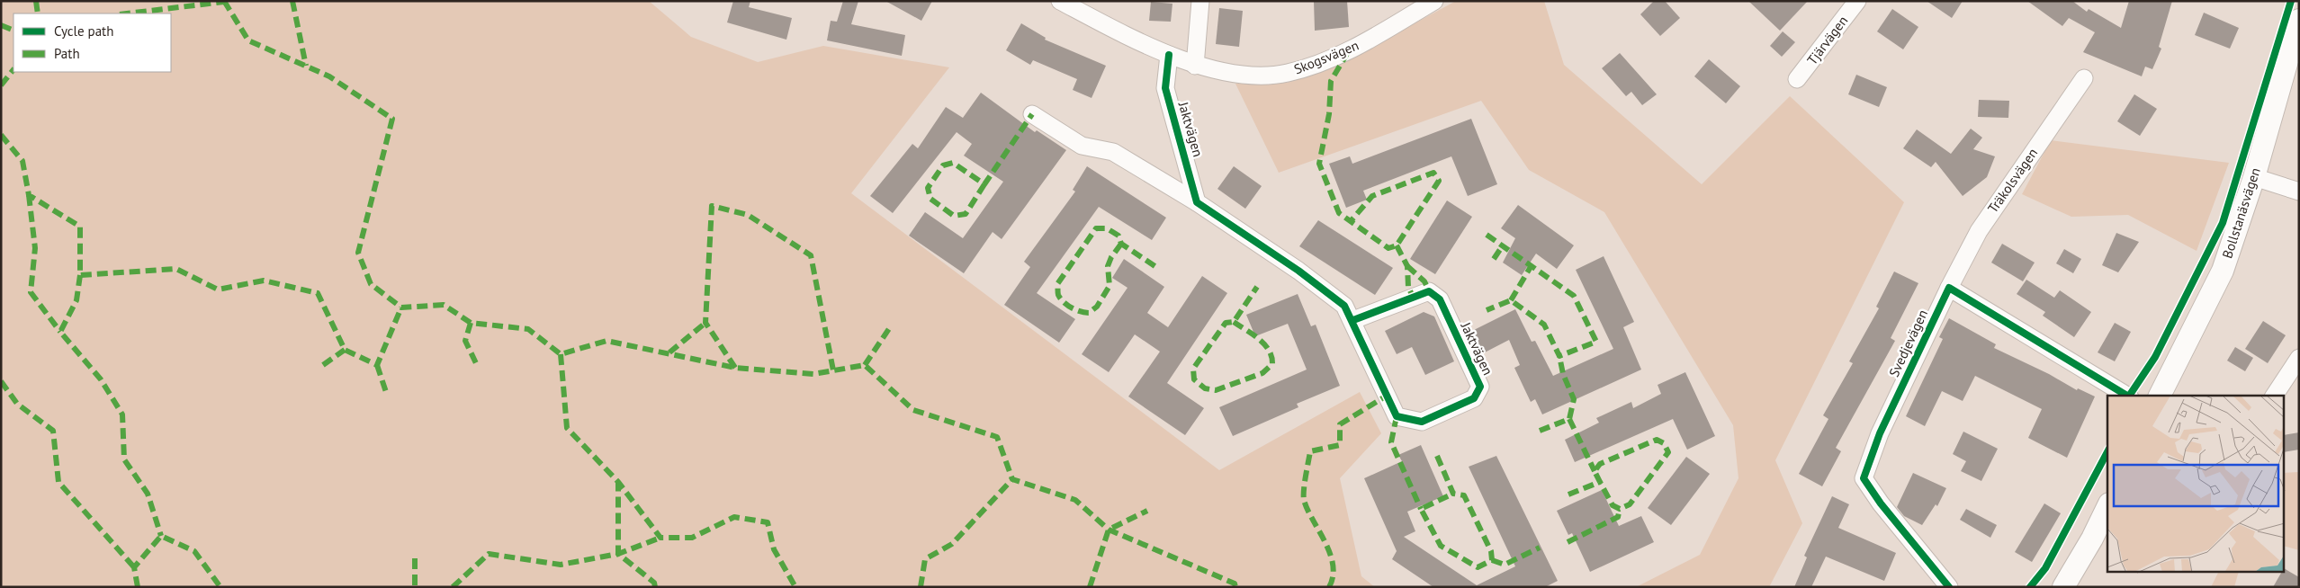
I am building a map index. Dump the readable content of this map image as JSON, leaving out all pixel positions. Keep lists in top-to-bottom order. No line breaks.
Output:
{"streets":{"street":["Tjärvägen","Skogsvägen","Jaktvägen","Träkolsvägen","Bollstanäsvägen","Svedjevägen"]},"crossings":[["Skogsvägen","Jaktvägen"],["Träkolsvägen","Svedjevägen"]],"legend":["Cycle path","Path"]}
